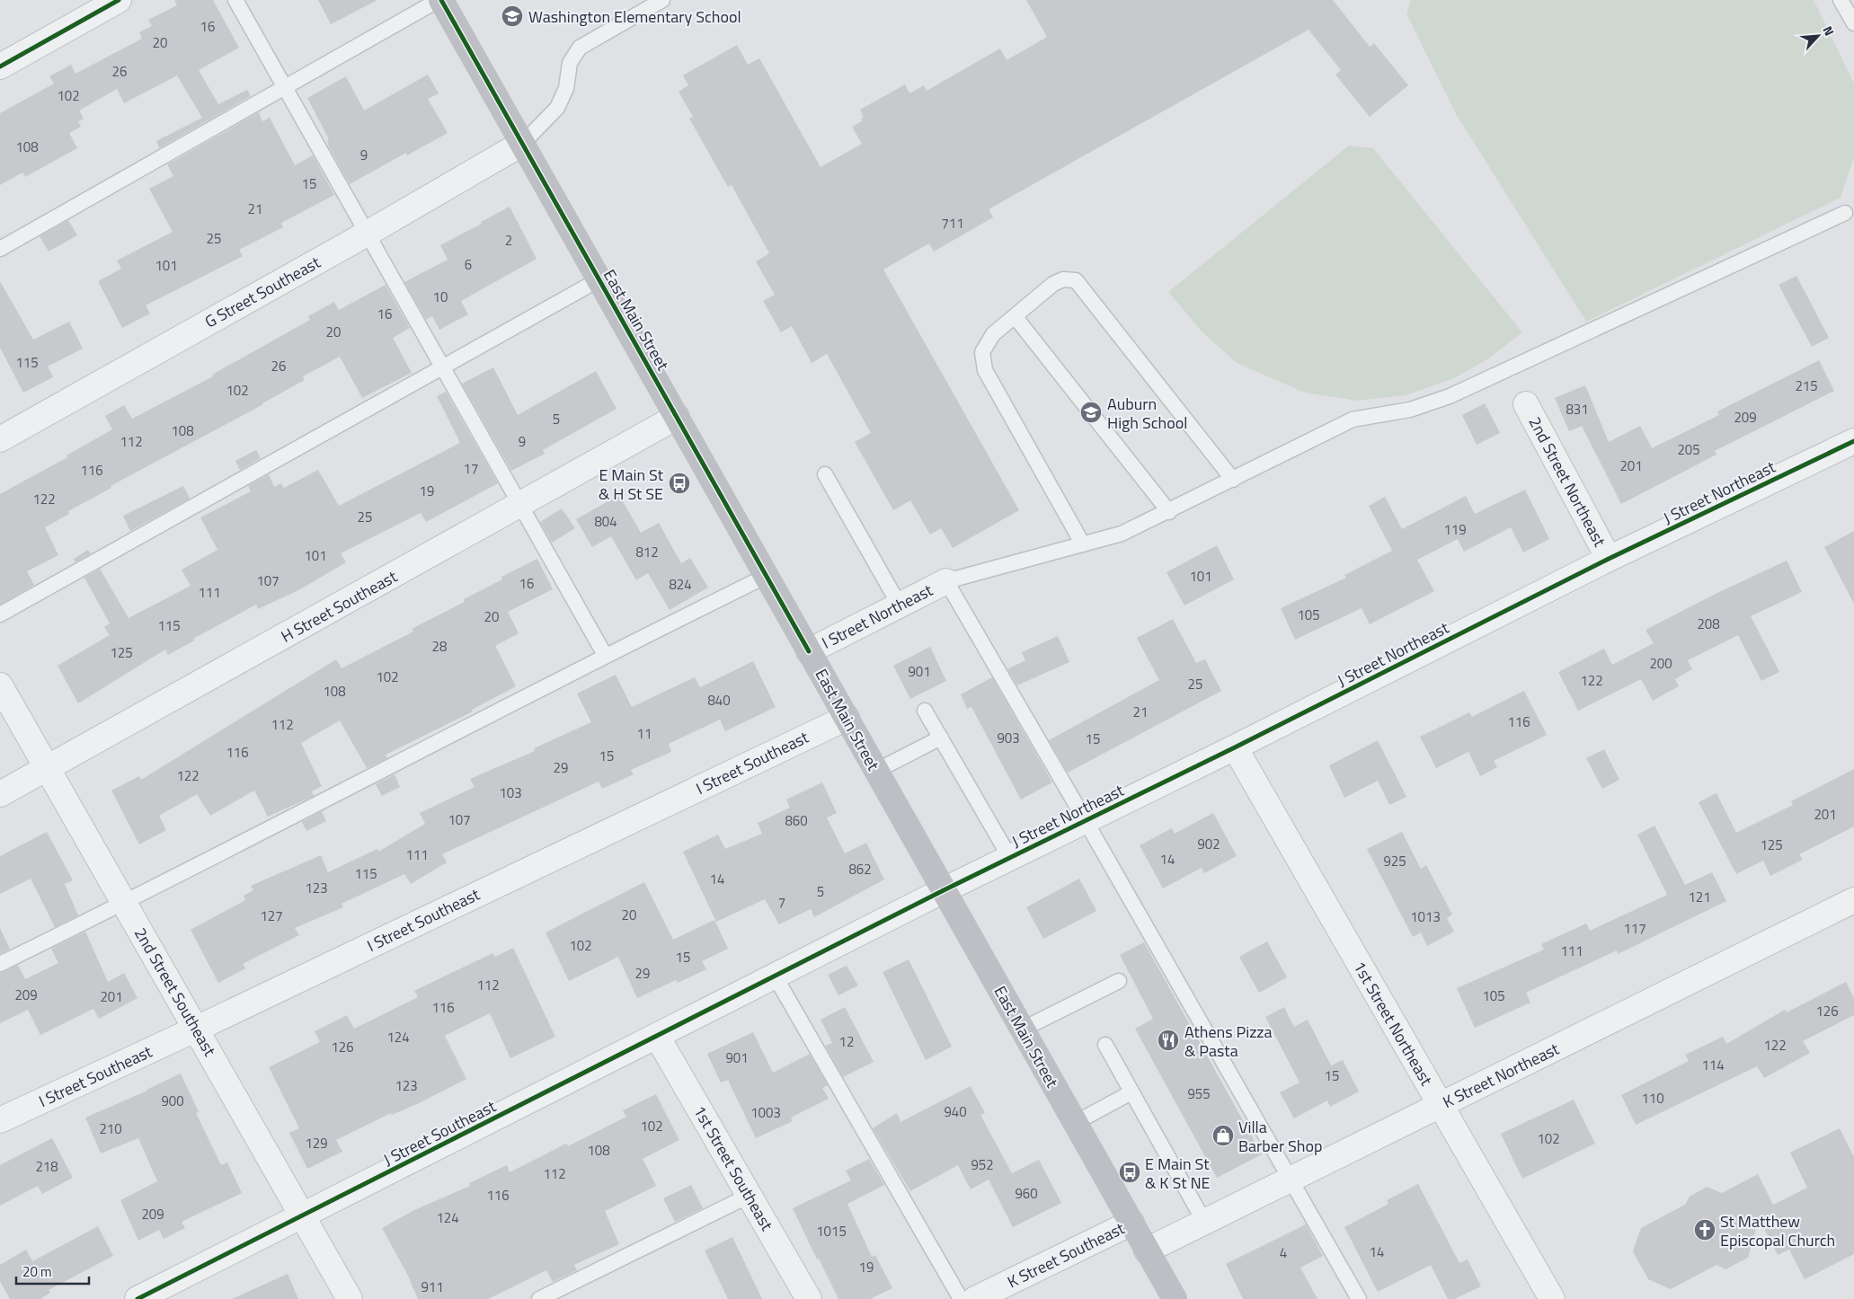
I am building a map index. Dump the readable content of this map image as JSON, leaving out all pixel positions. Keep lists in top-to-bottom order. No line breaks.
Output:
{"streets":{"main road":["East Main Street"],"street":["G Street Southeast","2nd Street Northeast","J Street Northeast","H Street Southeast","I Street Northeast","I Street Southeast","2nd Street Southeast","1st Street Northeast","K Street Northeast","J Street Southeast","1st Street Southeast","K Street Southeast"]},"crossings":[["G Street Southeast","East Main Street"],["East Main Street","J Street Northeast"],["East Main Street","H Street Southeast"],["East Main Street","I Street Northeast"],["East Main Street","I Street Southeast"],["East Main Street","K Street Northeast"],["East Main Street","J Street Southeast"],["East Main Street","K Street Southeast"],["2nd Street Northeast","J Street Northeast"],["J Street Northeast","1st Street Northeast"],["J Street Northeast","J Street Southeast"],["H Street Southeast","2nd Street Southeast"],["I Street Southeast","2nd Street Southeast"],["2nd Street Southeast","J Street Southeast"],["1st Street Northeast","K Street Northeast"],["J Street Southeast","1st Street Southeast"]],"places":{"school or university":["Washington Elementary School","Auburn High School"],"bus stop":["E Main St & H St SE","E Main St & K St NE"],"restaurant":["Athens Pizza & Pasta"],"shop":["Villa Barber Shop"],"church":["St Matthew Episcopal Church"]},"house_numbers":["16","20","26","102","108","9","15","21","711","25","2","6","101","10","16","20","115","26","215","102","831","209","5","108","112","9","205","201","17","116","19","122","25","804","119","812","101","101","107","16","824","111","105","20","208","115","28","125","200","901","102","122","25","108","840","21","116","112","11","903","15","116","15","29","122","103","201","107","860","902","125","111","14","925","862","115","14","123","5","121","7","20","127","1013","117","102","111","15","29","112","209","105","201","116","126","124","12","122","126","901","114","15","123","955","110","900","940","1003","102","210","102","129","108","952","218","112","960","116","209","124","1015","14","4","19","911"],"scale_bar":"20 m","north":"top right"}
